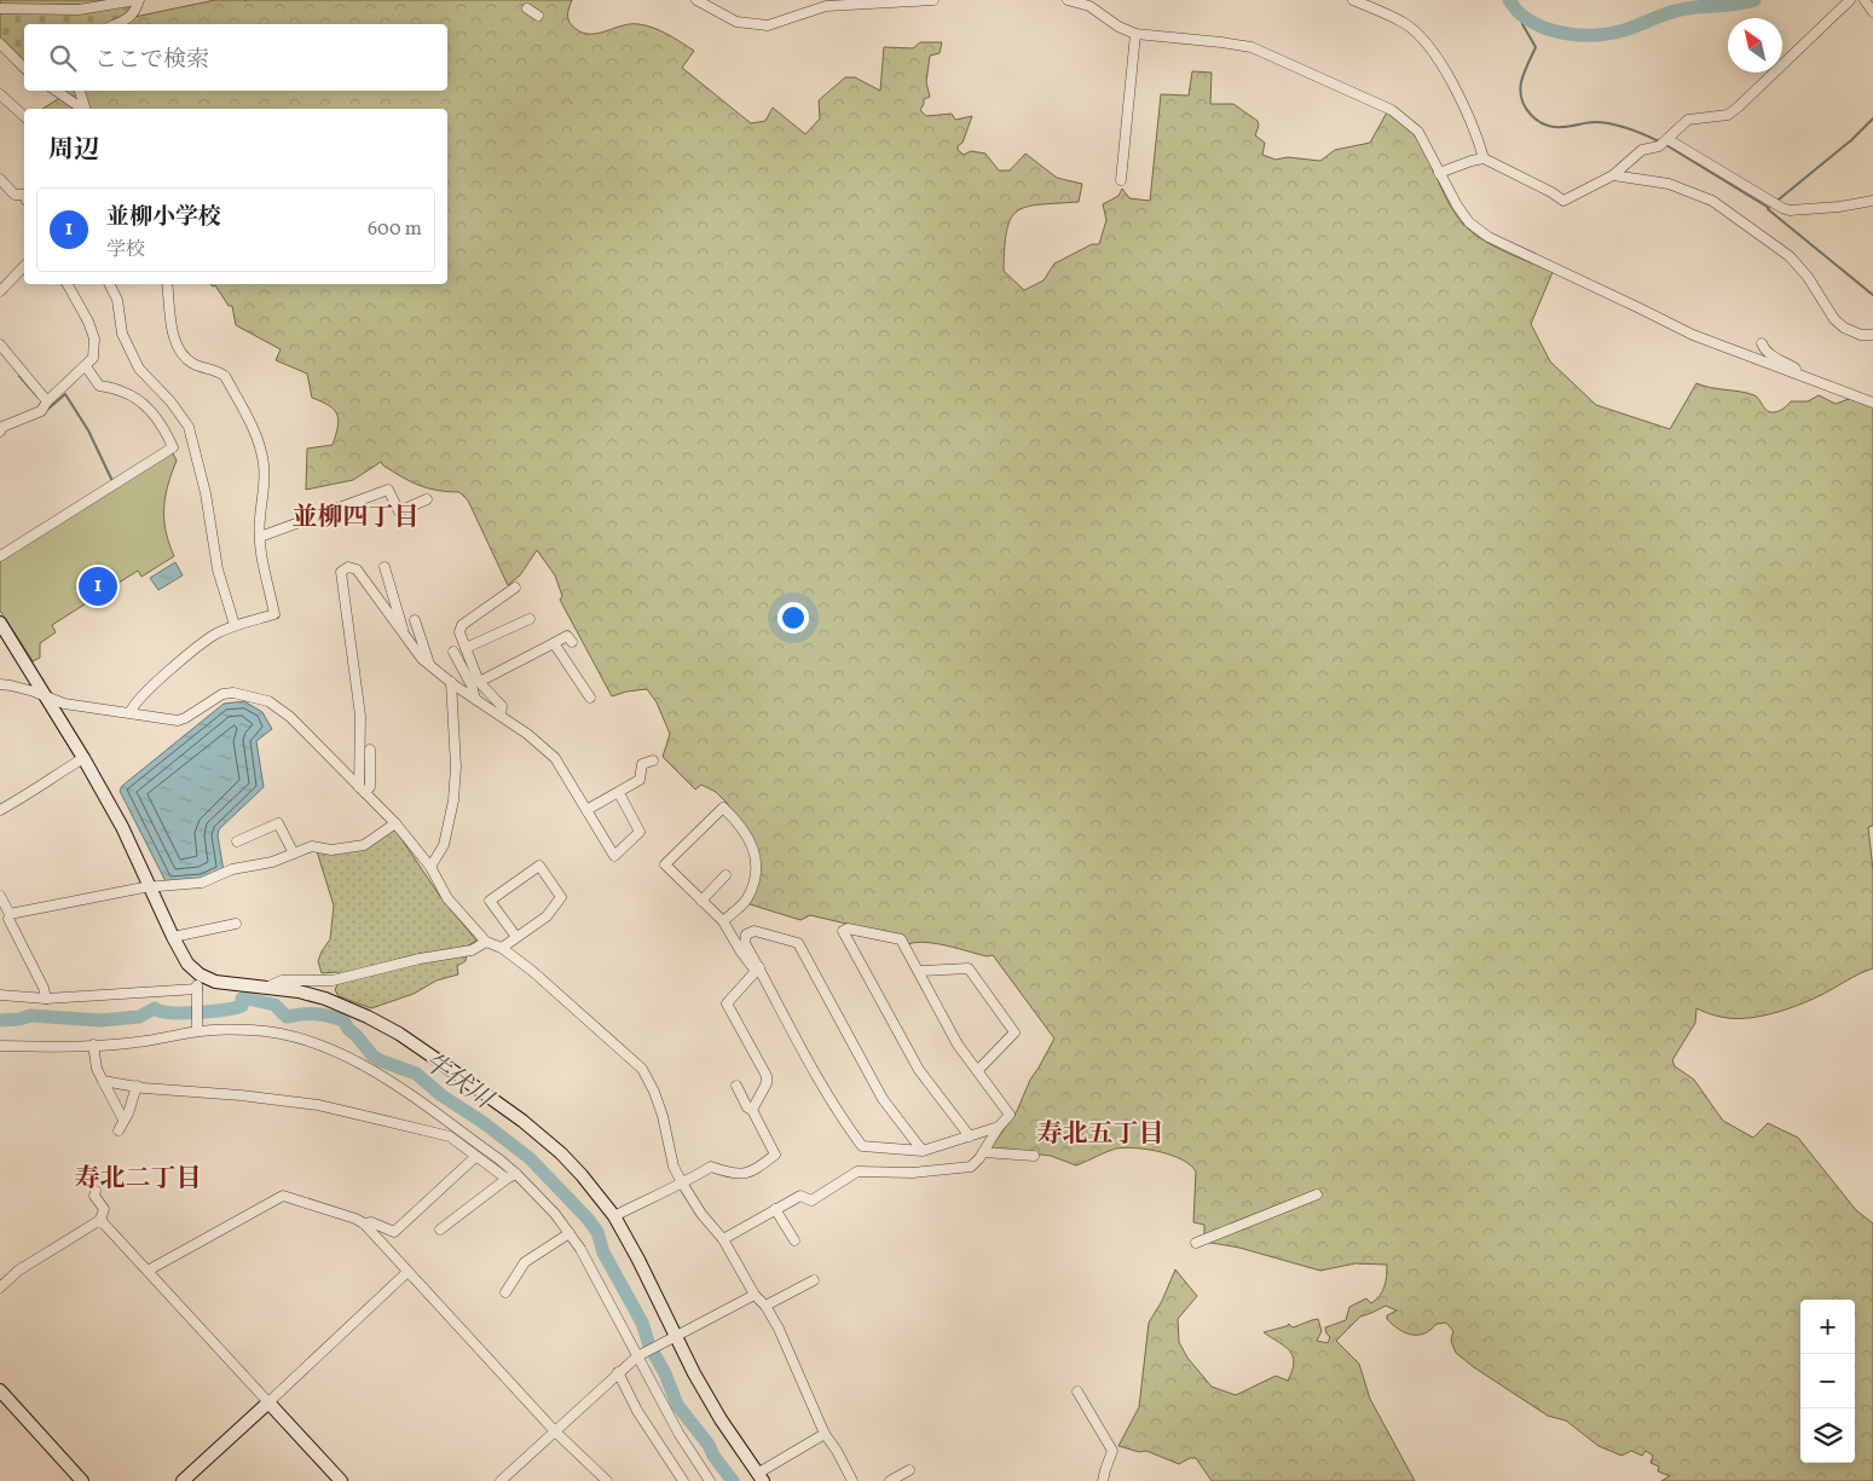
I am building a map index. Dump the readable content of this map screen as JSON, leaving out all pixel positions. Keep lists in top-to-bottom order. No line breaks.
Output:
{"districts":["並柳四丁目","寿北五丁目","寿北二丁目"],"water":["牛伏川"],"north":"top left","page":{"search":"ここで検索","heading":"周辺","list":[{"mark":"1","name":"並柳小学校","note":"学校","value":"600 m"}],"pins":"1","map_buttons":["+","−"]}}
